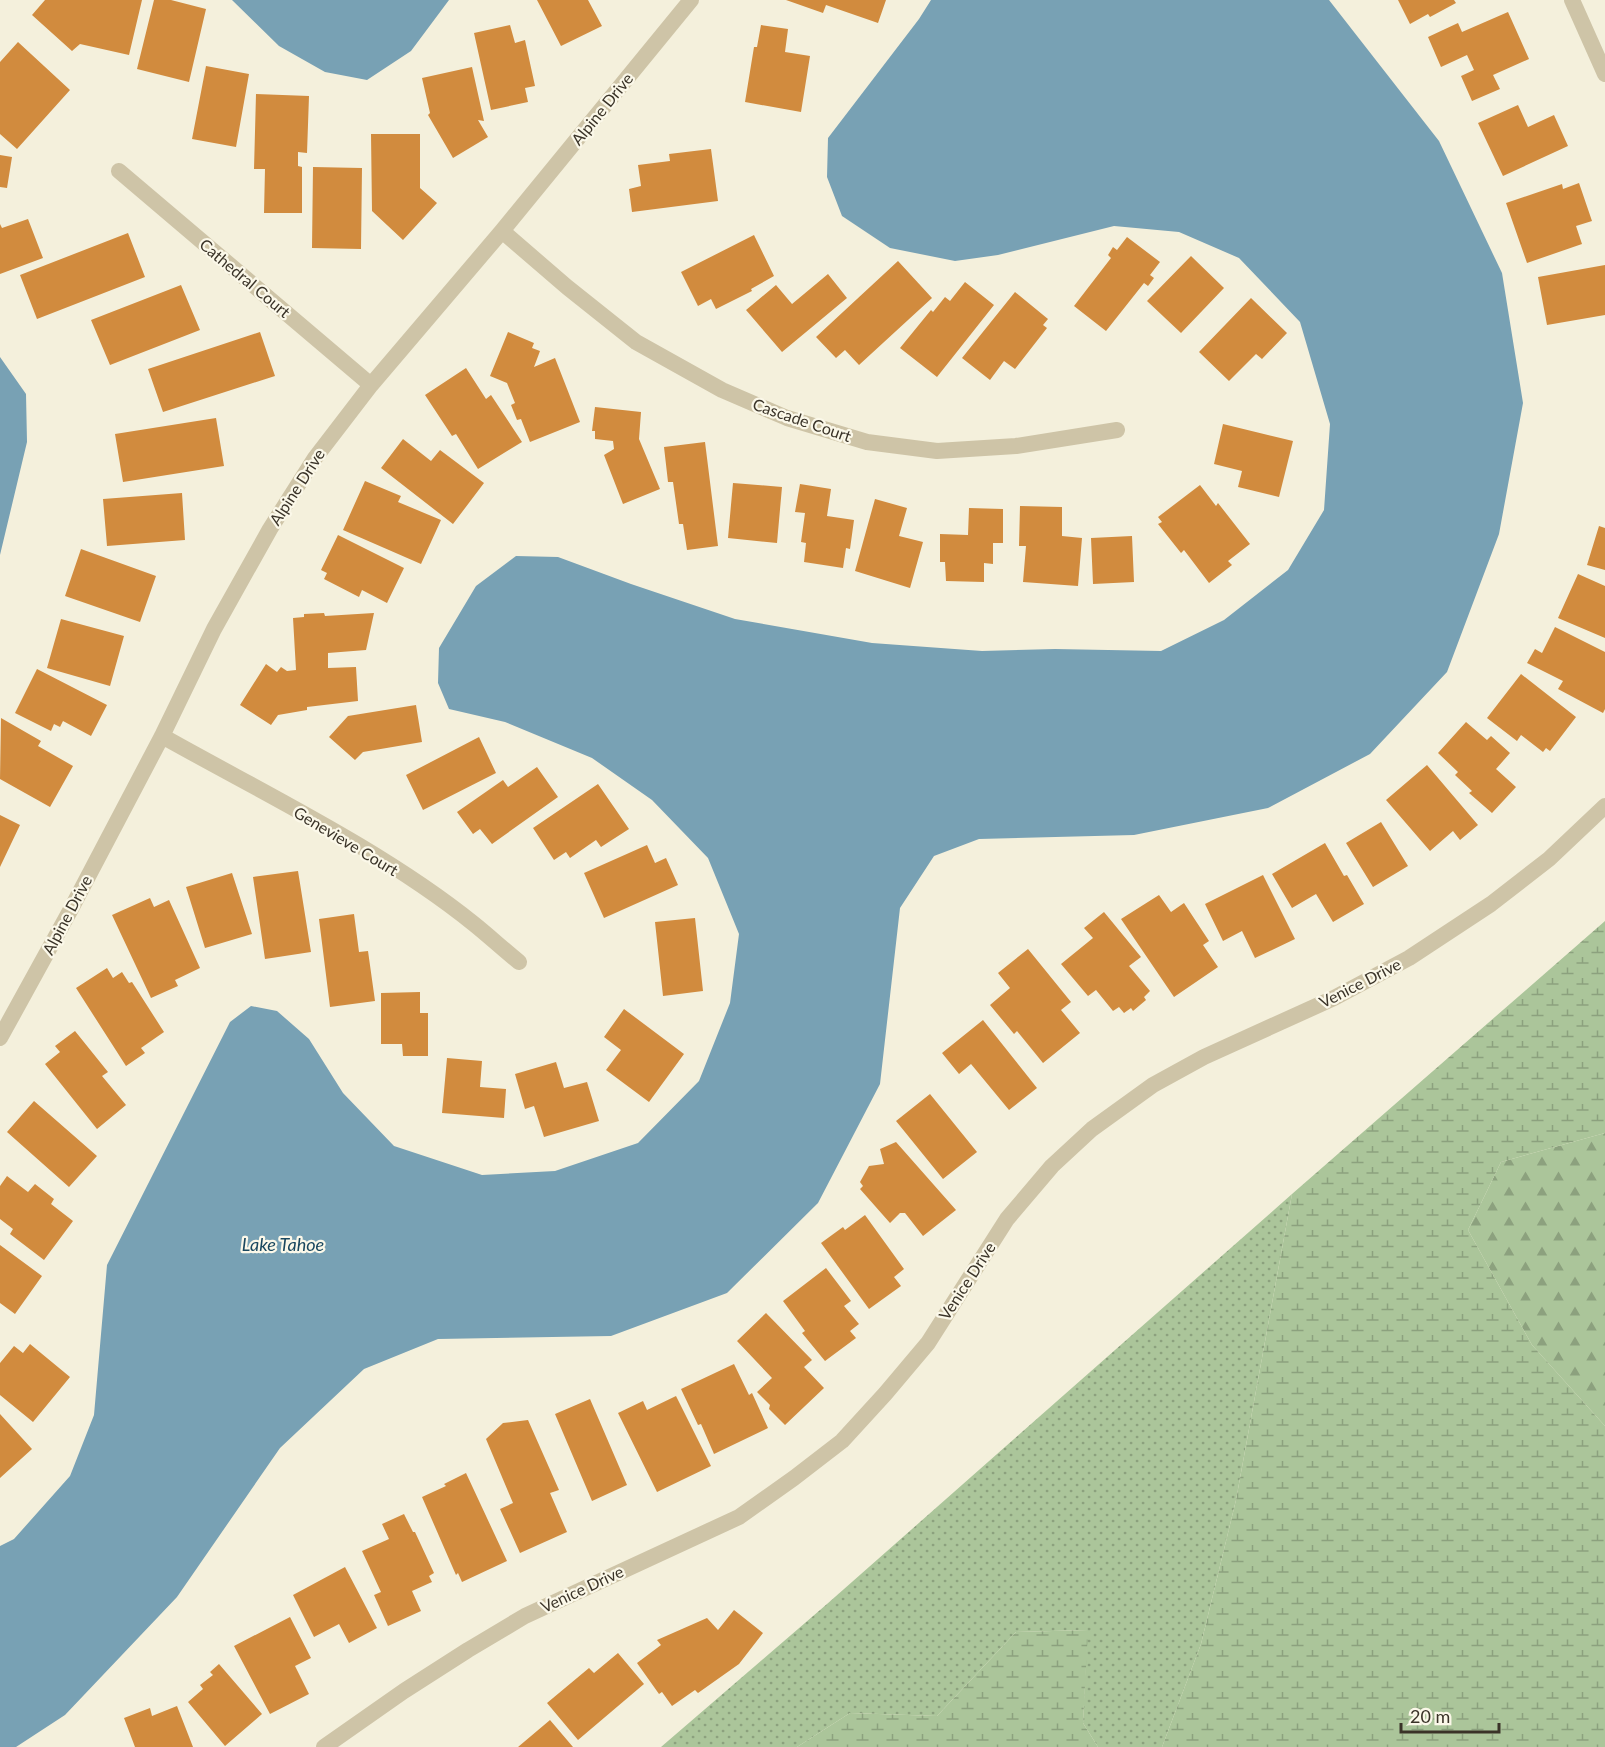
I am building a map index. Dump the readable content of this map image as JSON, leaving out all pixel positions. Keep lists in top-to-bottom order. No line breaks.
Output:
{"streets":{"street":["Alpine Drive","Cathedral Court","Cascade Court","Genevieve Court","Venice Drive"]},"crossings":[["Alpine Drive","Cathedral Court"],["Alpine Drive","Cascade Court"],["Alpine Drive","Genevieve Court"]],"water":["Lake Tahoe"],"scale_bar":"20 m"}
